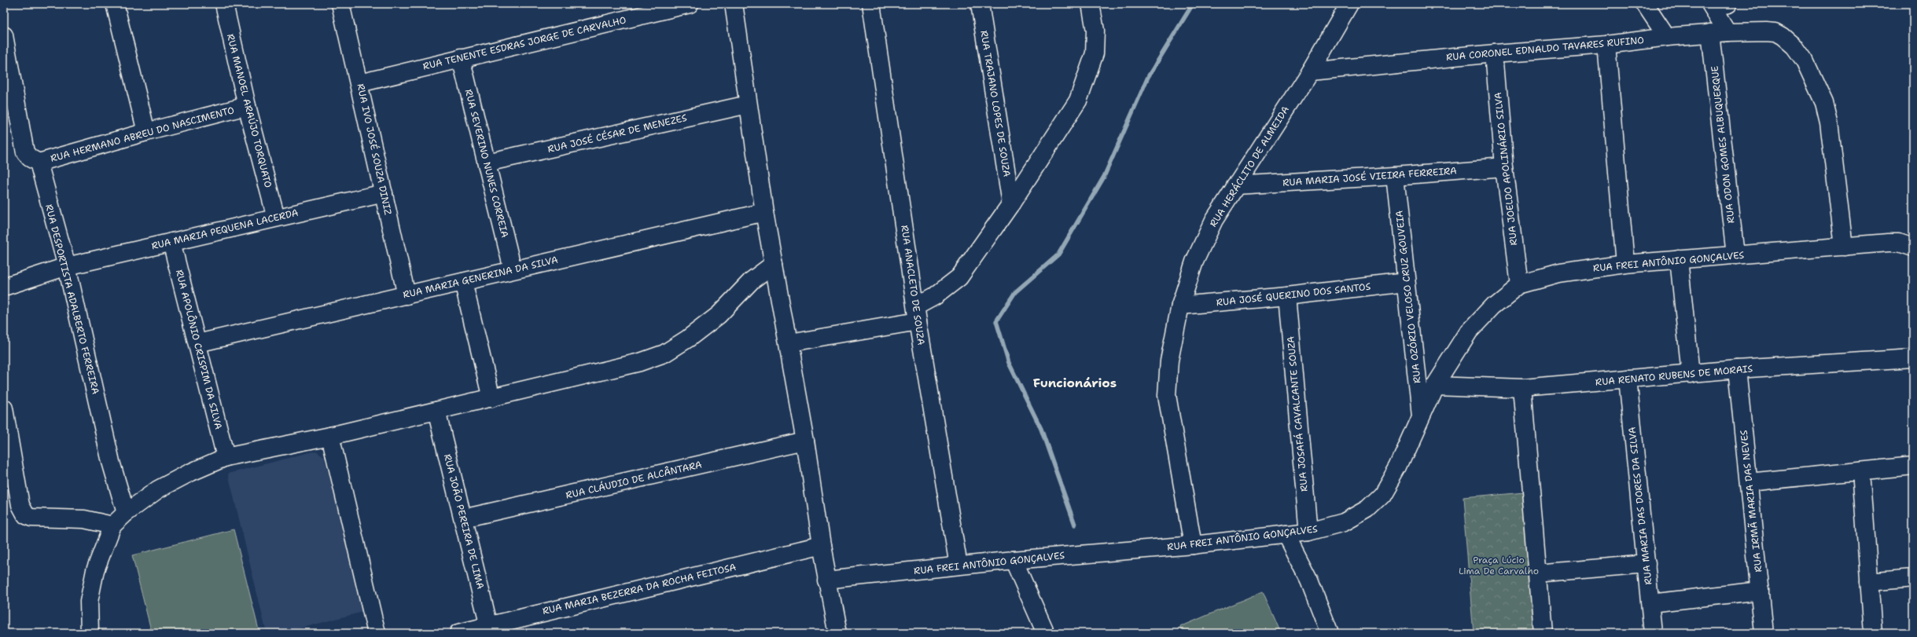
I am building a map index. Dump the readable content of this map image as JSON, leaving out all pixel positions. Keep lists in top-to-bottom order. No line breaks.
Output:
{"streets":{"street":["RUA TENENTE ESDRAS JORGE DE CARVALHO","RUA CORONEL EDNALDO TAVARES RUFINO","RUA TRAJANO LOPES DE SOUZA","RUA MANOEL ARAÚJO TORQUATO","RUA JOSÉ CÉSAR DE MENEZES","RUA HERMANO ABREU DO NASCIMENTO","RUA ODON GOMES ALBUQUERQUE","RUA IVO JOSÉ SOUZA DINIZ","RUA SEVERINO NUNES CORREIA","RUA HERÁCLITO DE ALMEIDA","RUA JOELDO APOLINÁRIO SILVA","RUA MARIA JOSÉ VIEIRA FERREIRA","RUA MARIA PEQUENA LACERDA","RUA FREI ANTÔNIO GONÇALVES","RUA MARIA GENERINA DA SILVA","RUA ANACLETO DE SOUZA","RUA JOSÉ QUERINO DOS SANTOS","RUA OZÓRIO VELOSO CRUZ GOUVEIA","RUA DESPORTISTA ADALBERTO FERREIRA","RUA APOLÔNIO CRISPIM DA SILVA","RUA RENATO RUBENS DE MORAIS","RUA JOSAFÁ CAVALCANTE SOUZA","RUA CLÁUDIO DE ALCÂNTARA","RUA IRMÃ MARIA DAS NEVES","RUA MARIA DAS DORES DA SILVA","RUA JOÃO PEREIRA DE LIMA","RUA MARIA BEZERRA DA ROCHA FEITOSA"]},"crossings":[["RUA TENENTE ESDRAS JORGE DE CARVALHO","RUA IVO JOSÉ SOUZA DINIZ"],["RUA TENENTE ESDRAS JORGE DE CARVALHO","RUA SEVERINO NUNES CORREIA"],["RUA CORONEL EDNALDO TAVARES RUFINO","RUA ODON GOMES ALBUQUERQUE"],["RUA CORONEL EDNALDO TAVARES RUFINO","RUA HERÁCLITO DE ALMEIDA"],["RUA CORONEL EDNALDO TAVARES RUFINO","RUA JOELDO APOLINÁRIO SILVA"],["RUA CORONEL EDNALDO TAVARES RUFINO","RUA FREI ANTÔNIO GONÇALVES"],["RUA MANOEL ARAÚJO TORQUATO","RUA HERMANO ABREU DO NASCIMENTO"],["RUA MANOEL ARAÚJO TORQUATO","RUA MARIA PEQUENA LACERDA"],["RUA JOSÉ CÉSAR DE MENEZES","RUA SEVERINO NUNES CORREIA"],["RUA HERMANO ABREU DO NASCIMENTO","RUA DESPORTISTA ADALBERTO FERREIRA"],["RUA ODON GOMES ALBUQUERQUE","RUA FREI ANTÔNIO GONÇALVES"],["RUA IVO JOSÉ SOUZA DINIZ","RUA MARIA PEQUENA LACERDA"],["RUA IVO JOSÉ SOUZA DINIZ","RUA MARIA GENERINA DA SILVA"],["RUA SEVERINO NUNES CORREIA","RUA MARIA GENERINA DA SILVA"],["RUA HERÁCLITO DE ALMEIDA","RUA MARIA JOSÉ VIEIRA FERREIRA"],["RUA HERÁCLITO DE ALMEIDA","RUA FREI ANTÔNIO GONÇALVES"],["RUA HERÁCLITO DE ALMEIDA","RUA JOSÉ QUERINO DOS SANTOS"],["RUA JOELDO APOLINÁRIO SILVA","RUA MARIA JOSÉ VIEIRA FERREIRA"],["RUA JOELDO APOLINÁRIO SILVA","RUA FREI ANTÔNIO GONÇALVES"],["RUA MARIA JOSÉ VIEIRA FERREIRA","RUA OZÓRIO VELOSO CRUZ GOUVEIA"],["RUA MARIA PEQUENA LACERDA","RUA DESPORTISTA ADALBERTO FERREIRA"],["RUA MARIA PEQUENA LACERDA","RUA APOLÔNIO CRISPIM DA SILVA"],["RUA FREI ANTÔNIO GONÇALVES","RUA ANACLETO DE SOUZA"],["RUA FREI ANTÔNIO GONÇALVES","RUA OZÓRIO VELOSO CRUZ GOUVEIA"],["RUA FREI ANTÔNIO GONÇALVES","RUA RENATO RUBENS DE MORAIS"],["RUA FREI ANTÔNIO GONÇALVES","RUA JOSAFÁ CAVALCANTE SOUZA"],["RUA MARIA GENERINA DA SILVA","RUA APOLÔNIO CRISPIM DA SILVA"],["RUA JOSÉ QUERINO DOS SANTOS","RUA OZÓRIO VELOSO CRUZ GOUVEIA"],["RUA JOSÉ QUERINO DOS SANTOS","RUA JOSAFÁ CAVALCANTE SOUZA"],["RUA RENATO RUBENS DE MORAIS","RUA IRMÃ MARIA DAS NEVES"],["RUA RENATO RUBENS DE MORAIS","RUA MARIA DAS DORES DA SILVA"],["RUA CLÁUDIO DE ALCÂNTARA","RUA JOÃO PEREIRA DE LIMA"],["RUA JOÃO PEREIRA DE LIMA","RUA MARIA BEZERRA DA ROCHA FEITOSA"]],"districts":["Funcionários"],"parks":["Praça Lúcio Lima De Carvalho"]}
